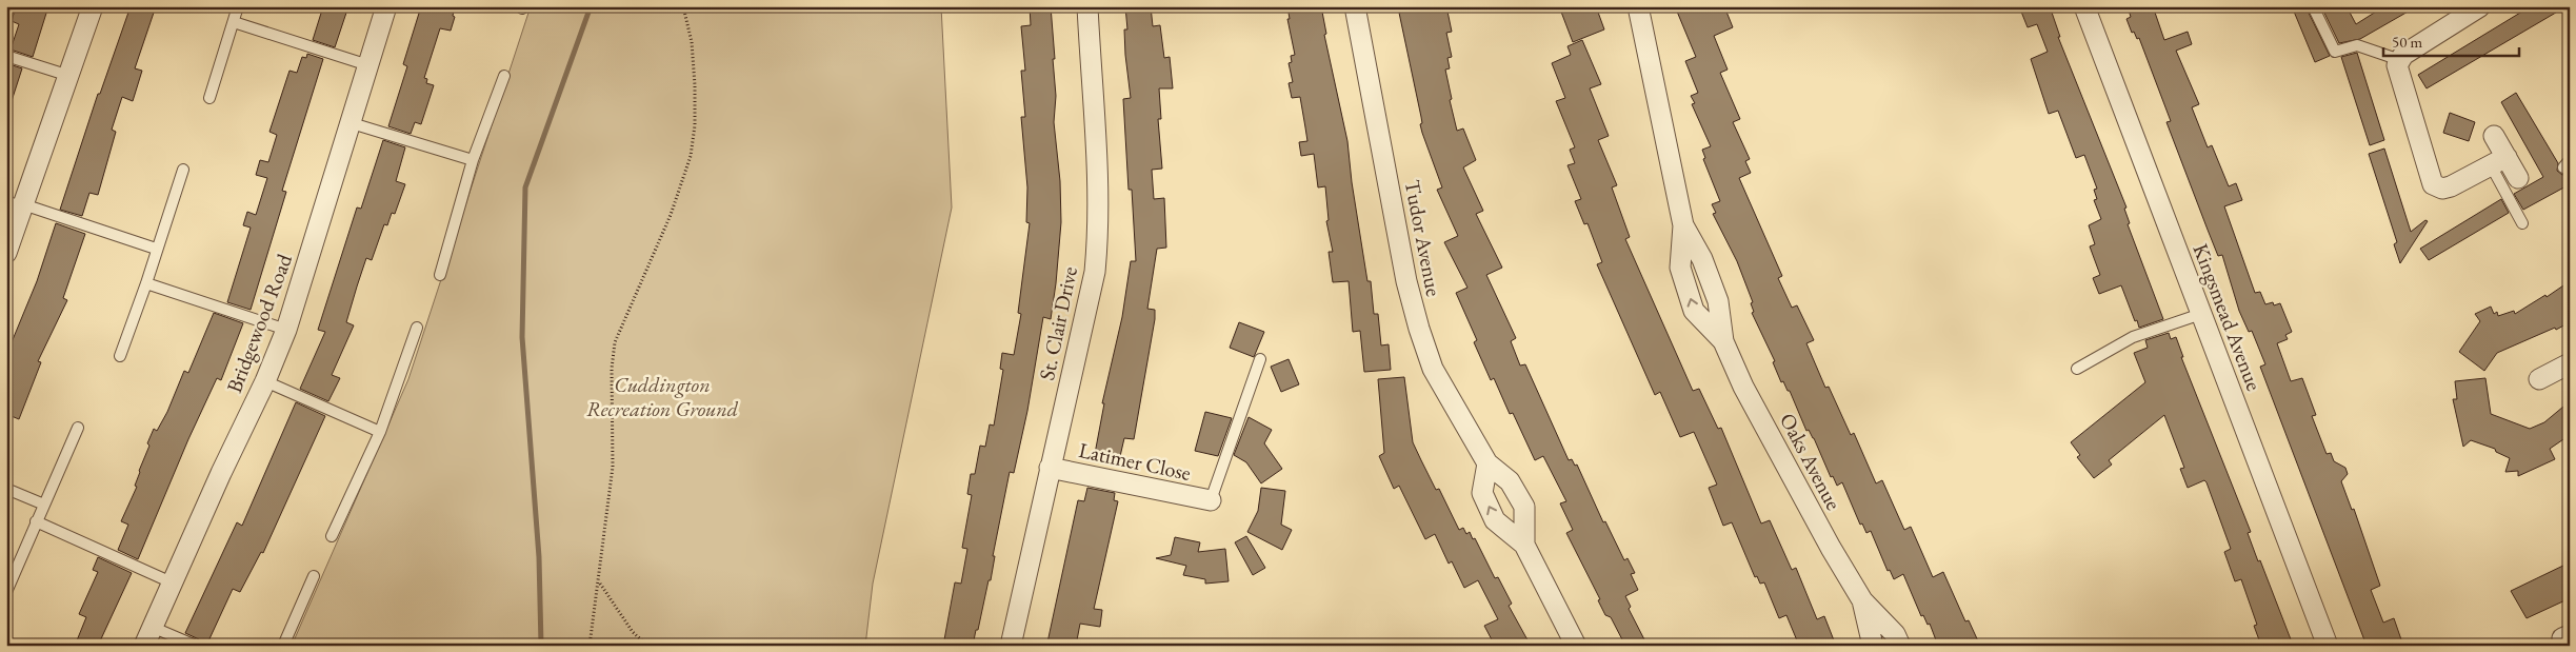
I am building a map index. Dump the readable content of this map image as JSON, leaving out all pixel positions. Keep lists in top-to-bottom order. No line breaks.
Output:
{"streets":{"street":["Tudor Avenue","Kingsmead Avenue","Bridgewood Road","St. Clair Drive","Latimer Close","Oaks Avenue"]},"crossings":[["St. Clair Drive","Latimer Close"]],"parks":["Cuddington Recreation Ground"],"scale_bar":"50 m"}
